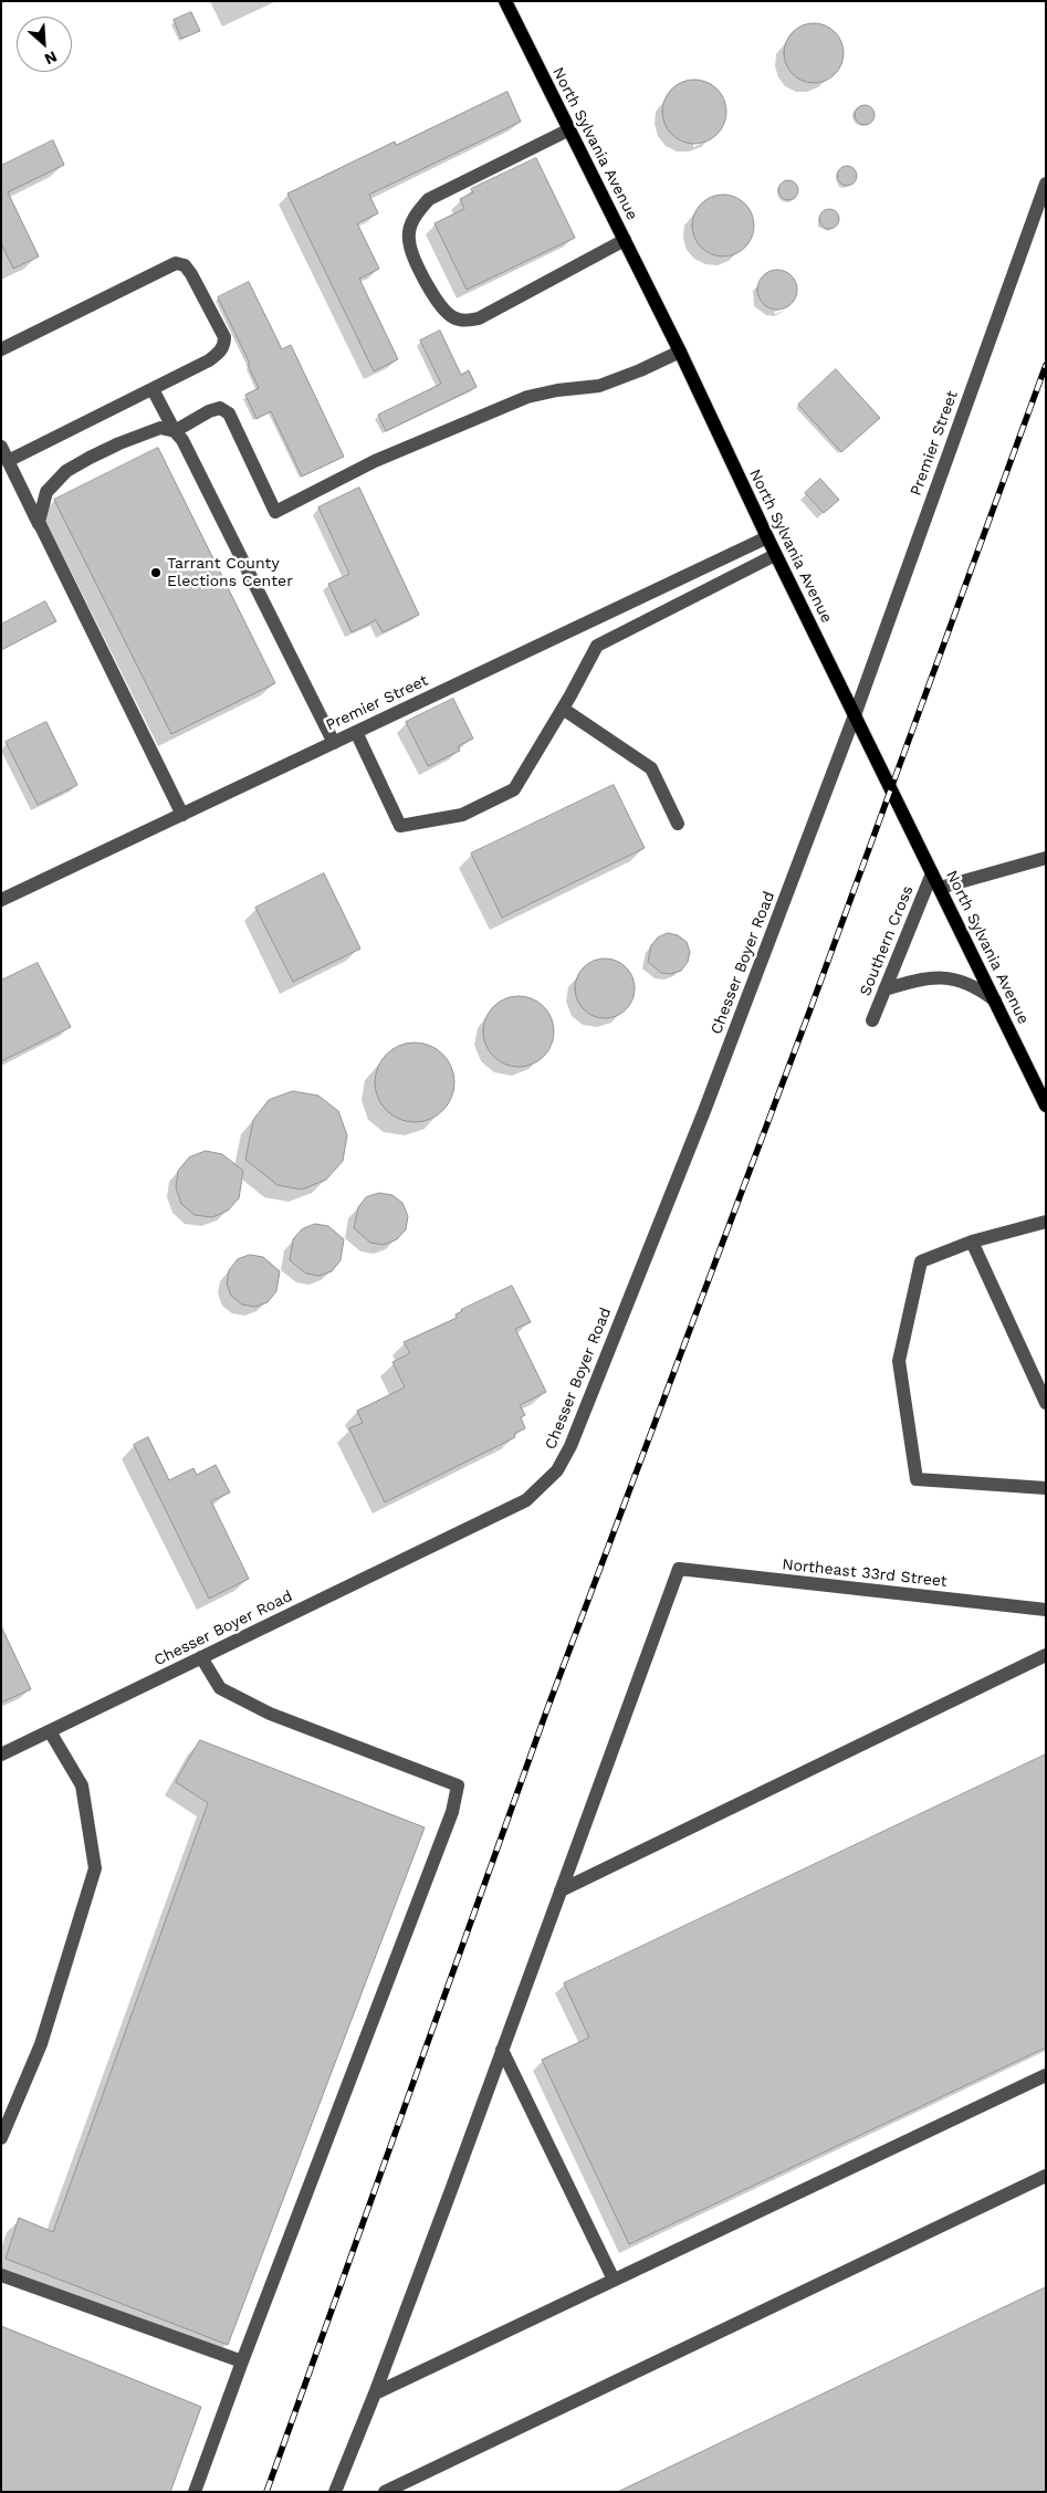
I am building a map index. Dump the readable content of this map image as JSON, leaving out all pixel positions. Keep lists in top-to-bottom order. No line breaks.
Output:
{"streets":{"main road":["North Sylvania Avenue"],"street":["Premier Street","Southern Cross","Chesser Boyer Road","Northeast 33rd Street"]},"crossings":[["North Sylvania Avenue","Premier Street"],["North Sylvania Avenue","Southern Cross"],["North Sylvania Avenue","Chesser Boyer Road"],["Premier Street","Chesser Boyer Road"]],"places":["Tarrant County Elections Center"],"north":"bottom right"}
